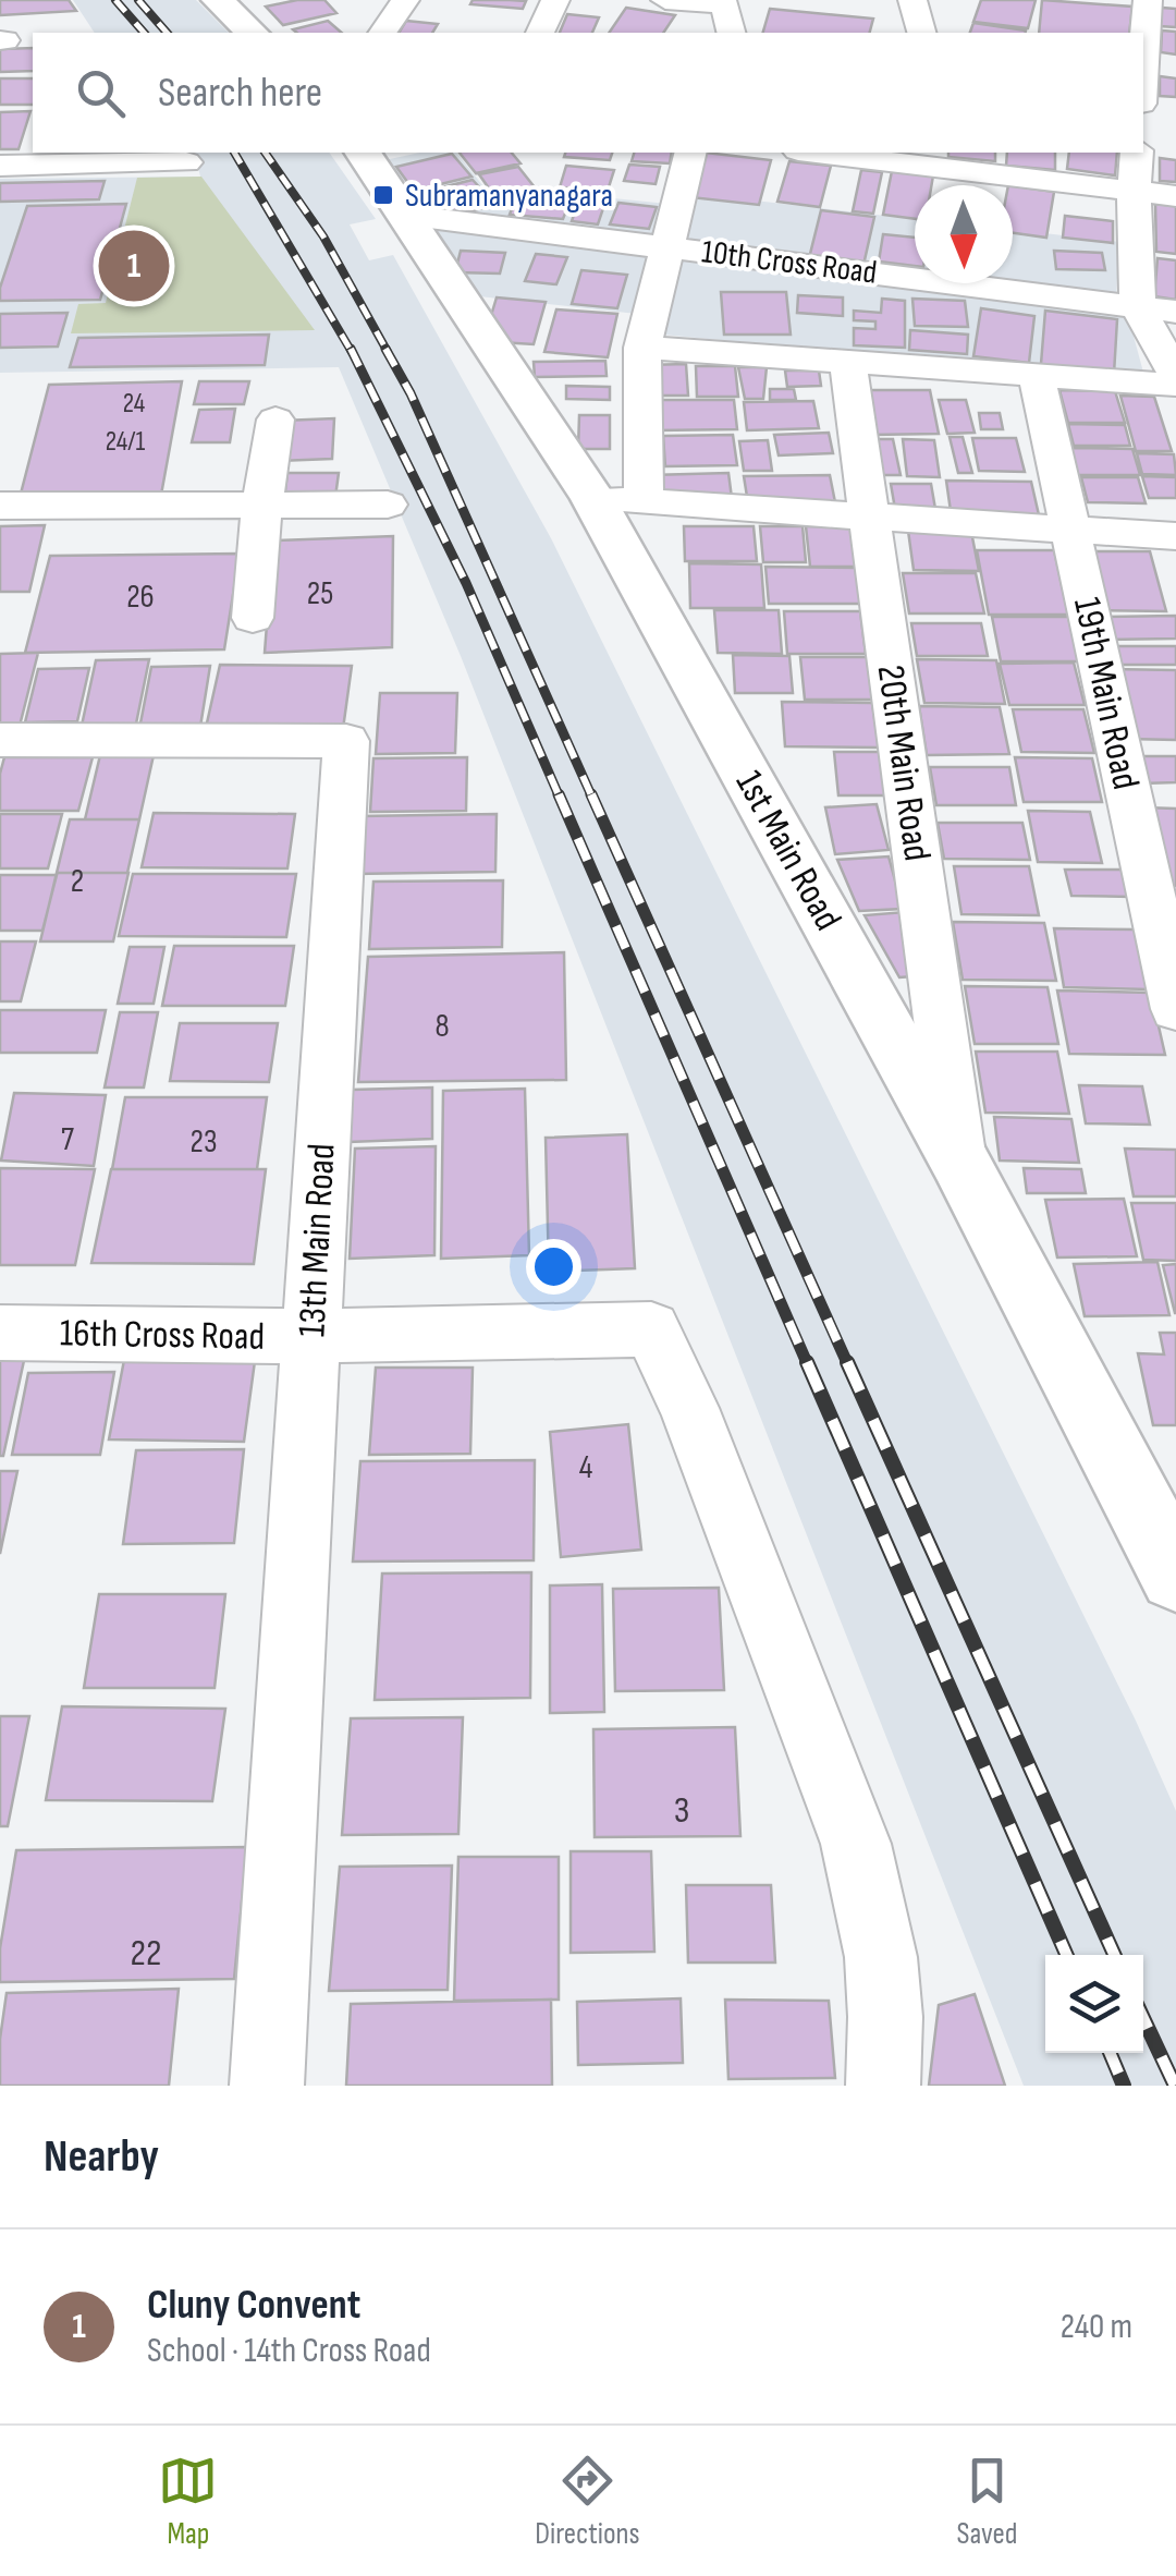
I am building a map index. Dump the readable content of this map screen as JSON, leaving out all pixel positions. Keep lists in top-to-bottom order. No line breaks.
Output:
{"streets":{"main road":["1st Main Road"],"street":["10th Cross Road","19th Main Road","20th Main Road","13th Main Road","16th Cross Road"]},"crossings":[["10th Cross Road","1st Main Road"],["20th Main Road","1st Main Road"],["13th Main Road","16th Cross Road"]],"places":{"transit":["Subramanyanagara"]},"house_numbers":["24","24/1","25","26","2","8","7","23","4","3","22"],"north":"bottom","page":{"search":"Search here","pins":"1","heading":"Nearby","list":[{"mark":"1","name":"Cluny Convent","note":"School · 14th Cross Road","value":"240 m"}],"nav":["Map","Directions","Saved"]}}
